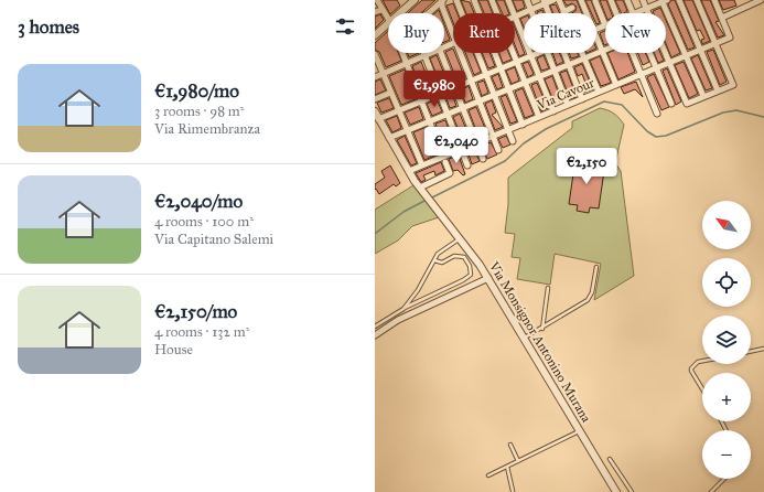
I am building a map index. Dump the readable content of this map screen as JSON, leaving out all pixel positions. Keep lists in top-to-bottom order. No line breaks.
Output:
{"streets":{"street":["Via Cavour","Via Monsignor Antonino Murana"]},"north":"top left","page":{"heading":"3 homes","chip":["Buy","Rent","Filters","New"],"list":[{"name":"€1,980/mo","note":"3 rooms · 98 m² · Via Rimembranza"},{"name":"€2,040/mo","note":"4 rooms · 100 m² · Via Capitano Salemi"},{"name":"€2,150/mo","note":"4 rooms · 132 m² · House"}],"price":["€1,980","€2,040","€2,150"],"map_buttons":["+","−"]}}
